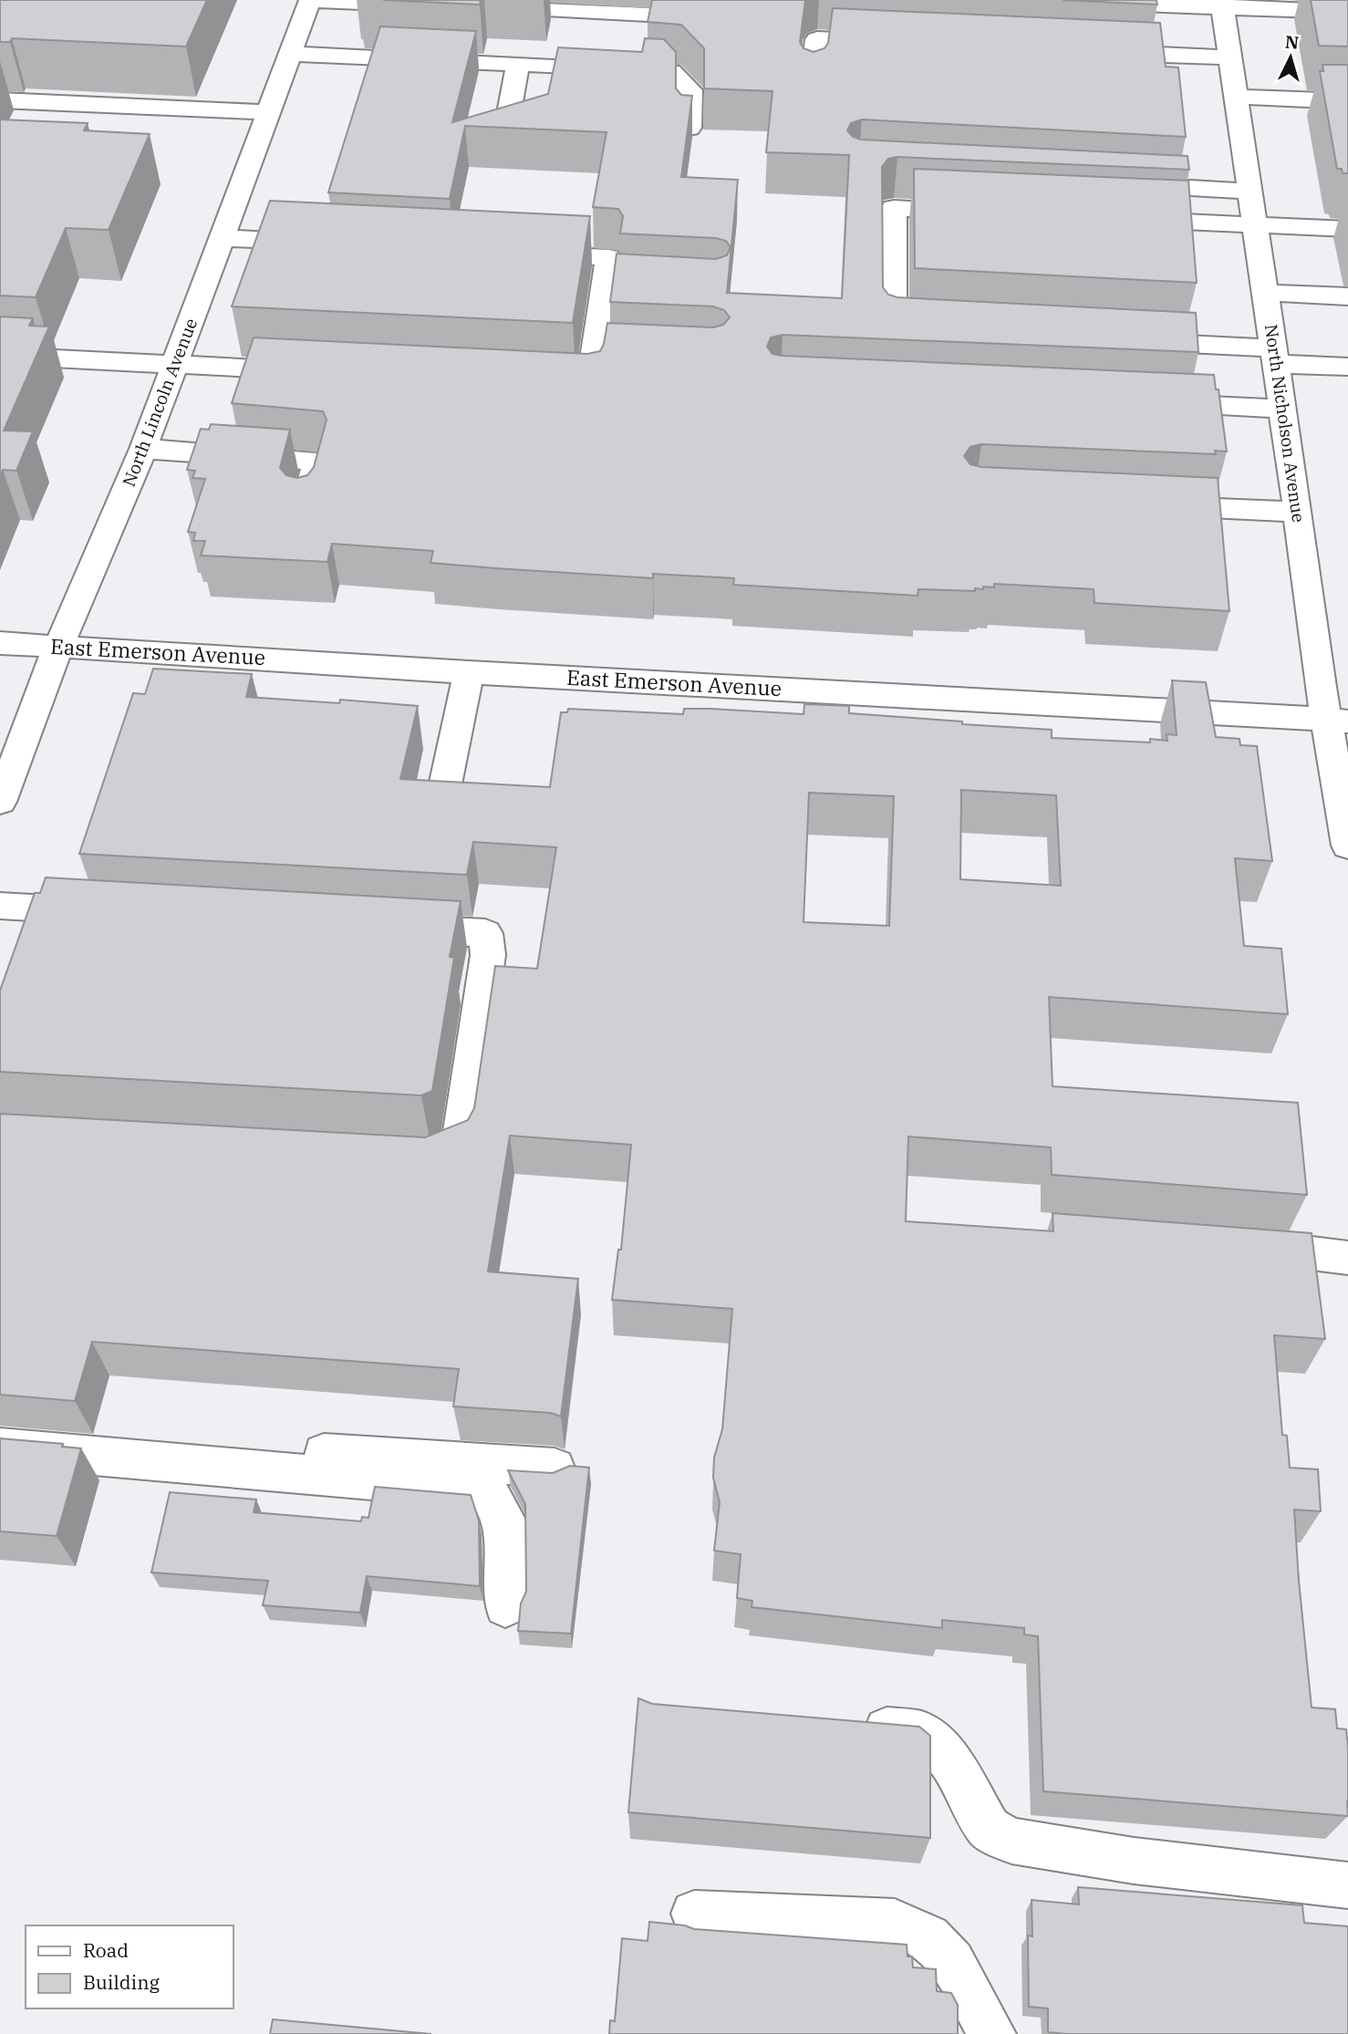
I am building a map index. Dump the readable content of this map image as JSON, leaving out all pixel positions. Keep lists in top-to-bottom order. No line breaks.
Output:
{"streets":{"street":["North Lincoln Avenue","North Nicholson Avenue","East Emerson Avenue"]},"crossings":[["North Lincoln Avenue","East Emerson Avenue"],["North Nicholson Avenue","East Emerson Avenue"]],"legend":["Road","Building"],"north":"top"}
